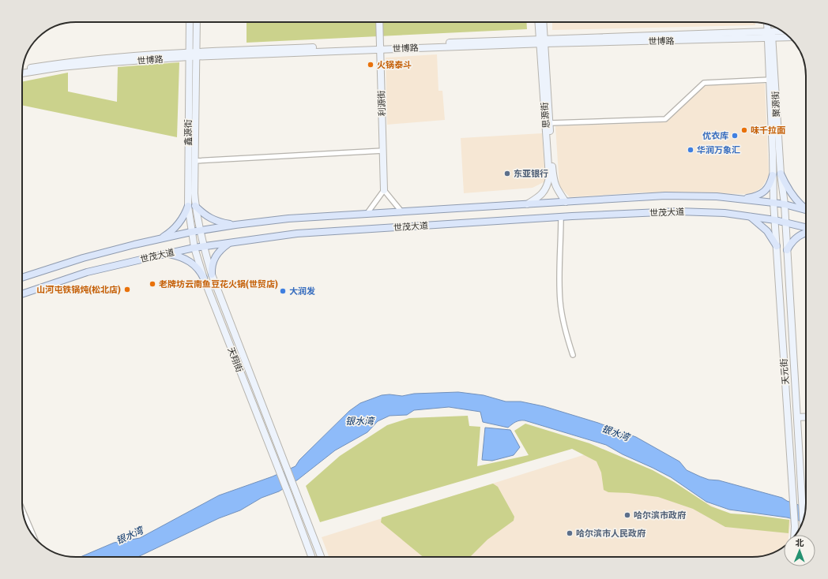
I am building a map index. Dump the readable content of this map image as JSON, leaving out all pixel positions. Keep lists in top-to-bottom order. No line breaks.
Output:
{"streets":{"main road":["世博路","利源街","聚源街","思源街","鑫源街","世茂大道","天翔街","天元街"]},"crossings":[["世博路","利源街"],["世博路","聚源街"],["世博路","思源街"],["世博路","鑫源街"],["聚源街","世茂大道"],["聚源街","天元街"],["思源街","世茂大道"],["鑫源街","世茂大道"],["鑫源街","天翔街"],["世茂大道","天翔街"],["世茂大道","天元街"]],"water":["银水湾"],"places":["火锅泰斗","味千拉面","优衣库","华润万象汇","东亚银行","老牌坊云南鱼豆花火锅(世贸店)","山河屯铁锅炖(松北店)","大润发","哈尔滨市政府","哈尔滨市人民政府"],"north":"top"}
